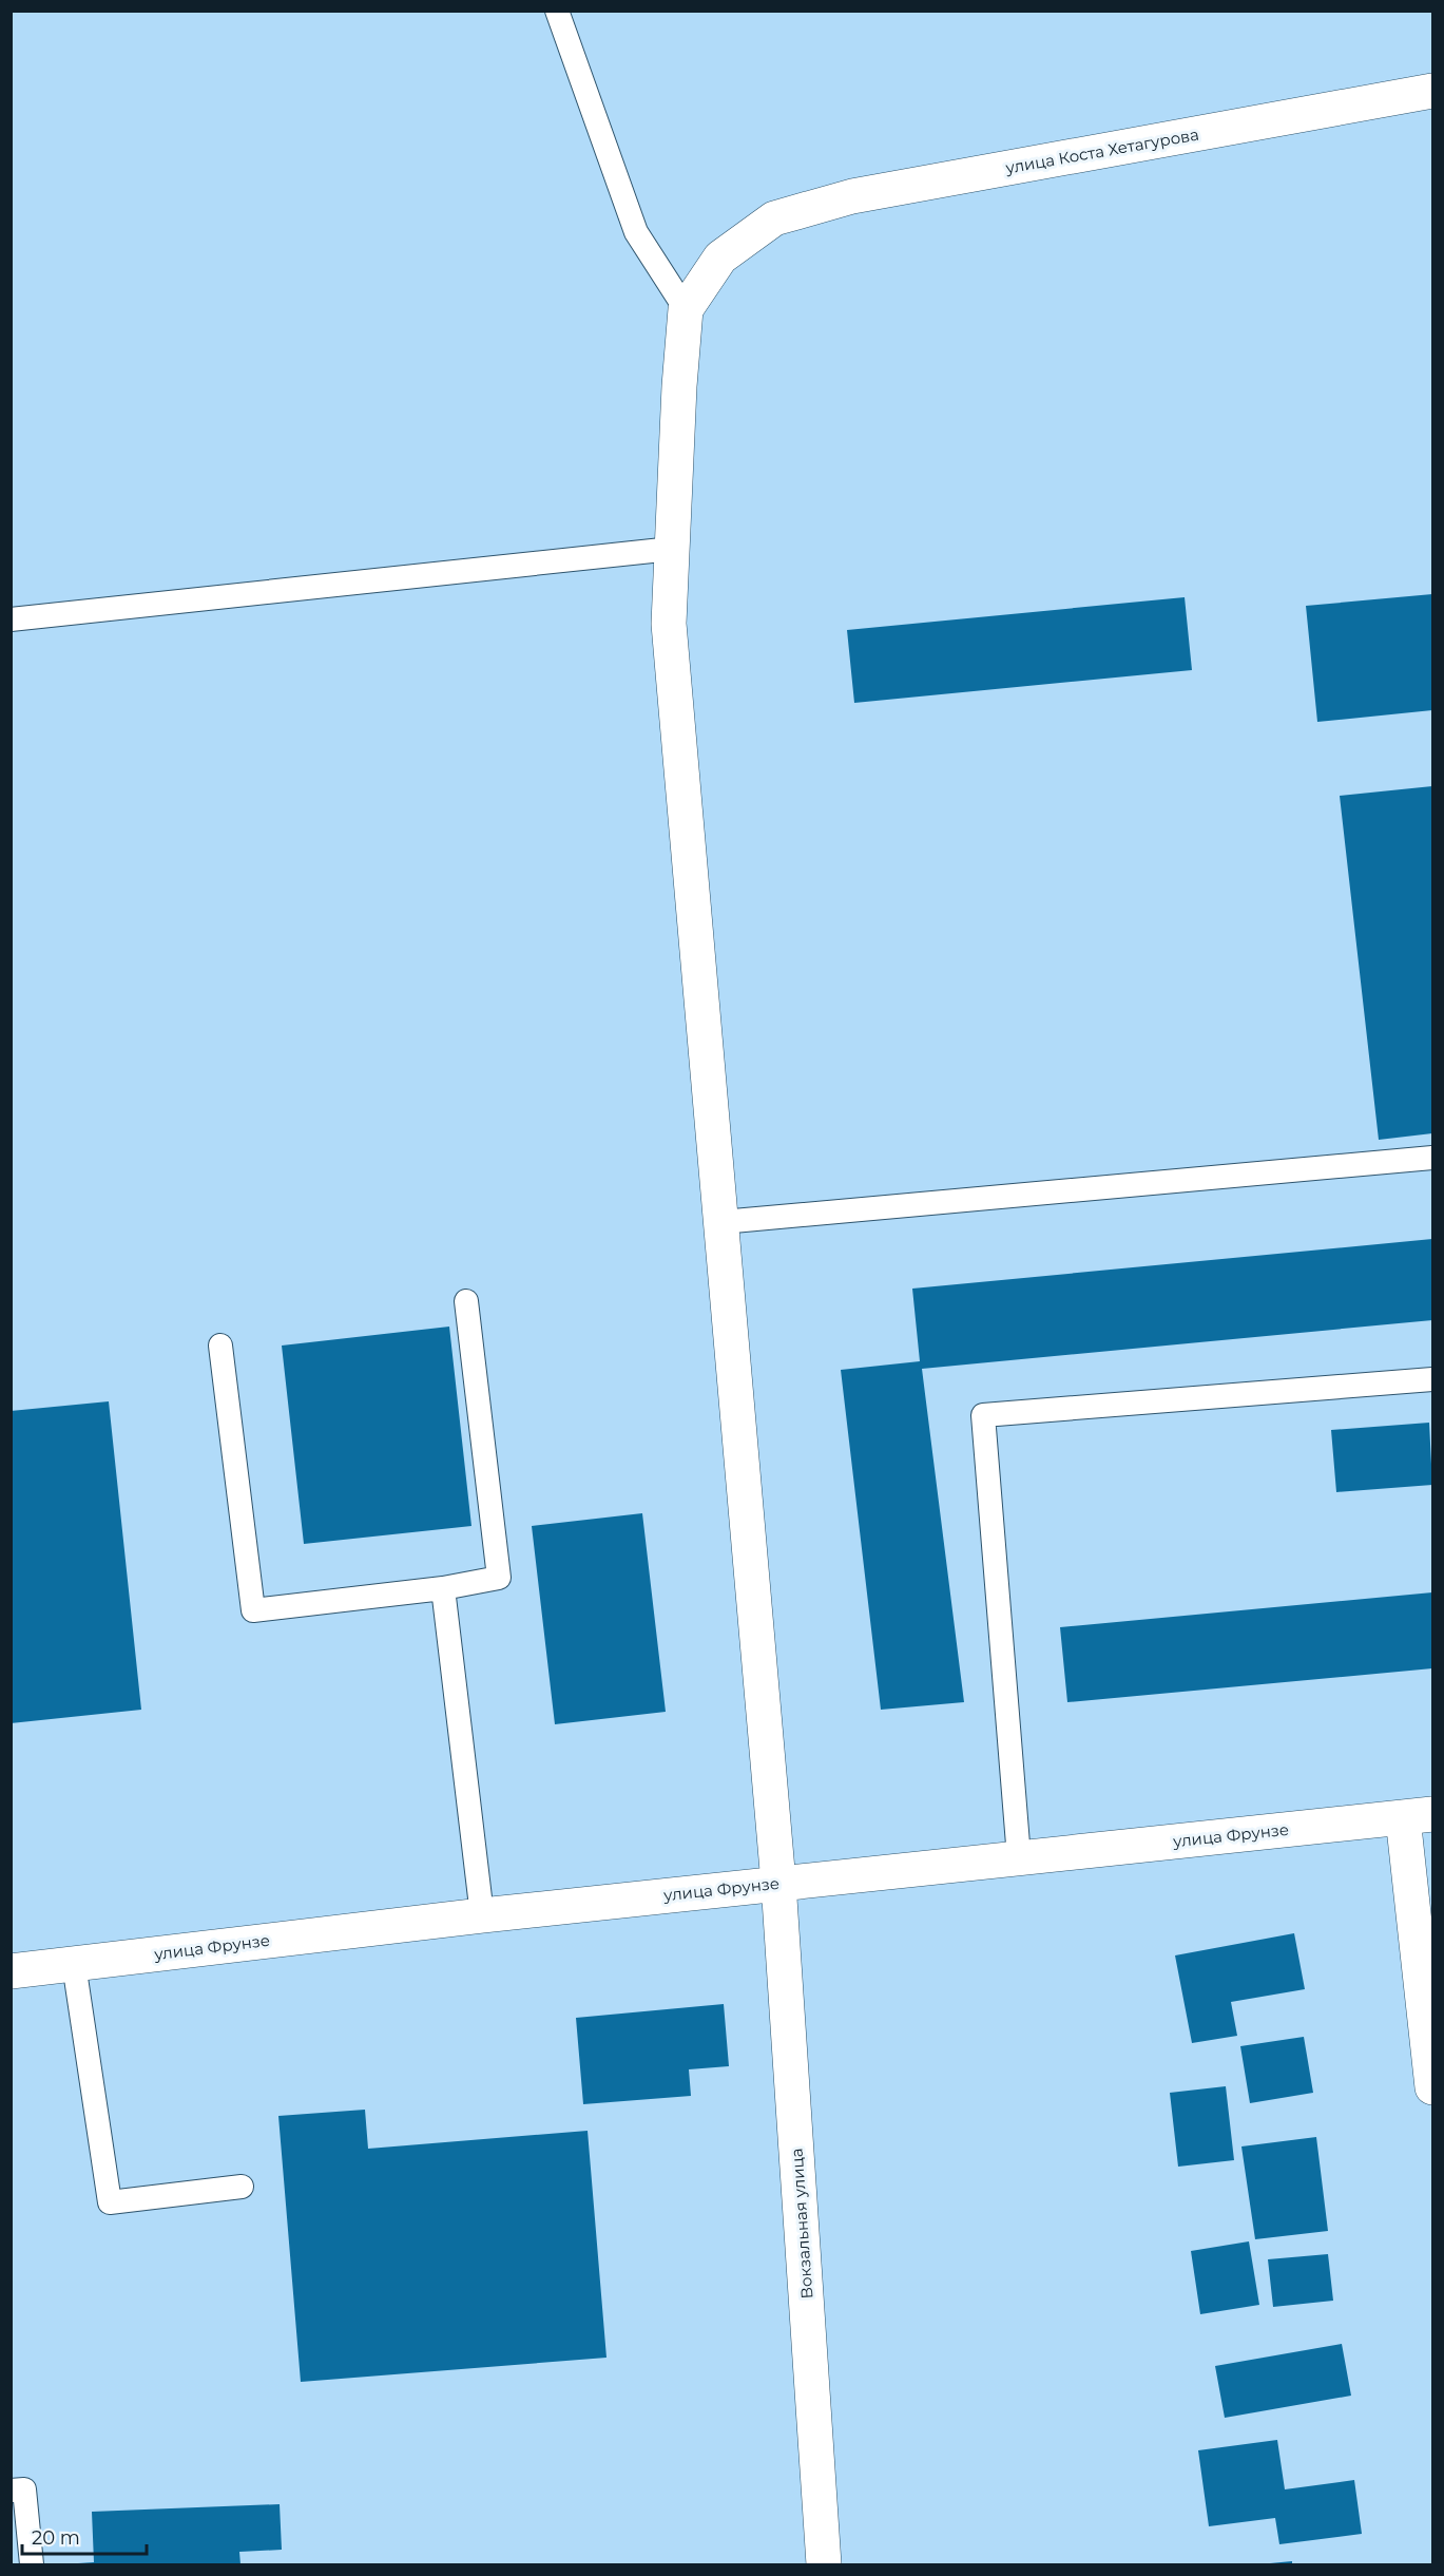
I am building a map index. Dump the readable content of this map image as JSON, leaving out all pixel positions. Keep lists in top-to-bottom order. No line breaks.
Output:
{"streets":{"street":["улица Коста Хетагурова","улица Фрунзе","Вокзальная улица"]},"crossings":[["улица Коста Хетагурова","Вокзальная улица"],["улица Фрунзе","Вокзальная улица"]],"scale_bar":"20 m"}
